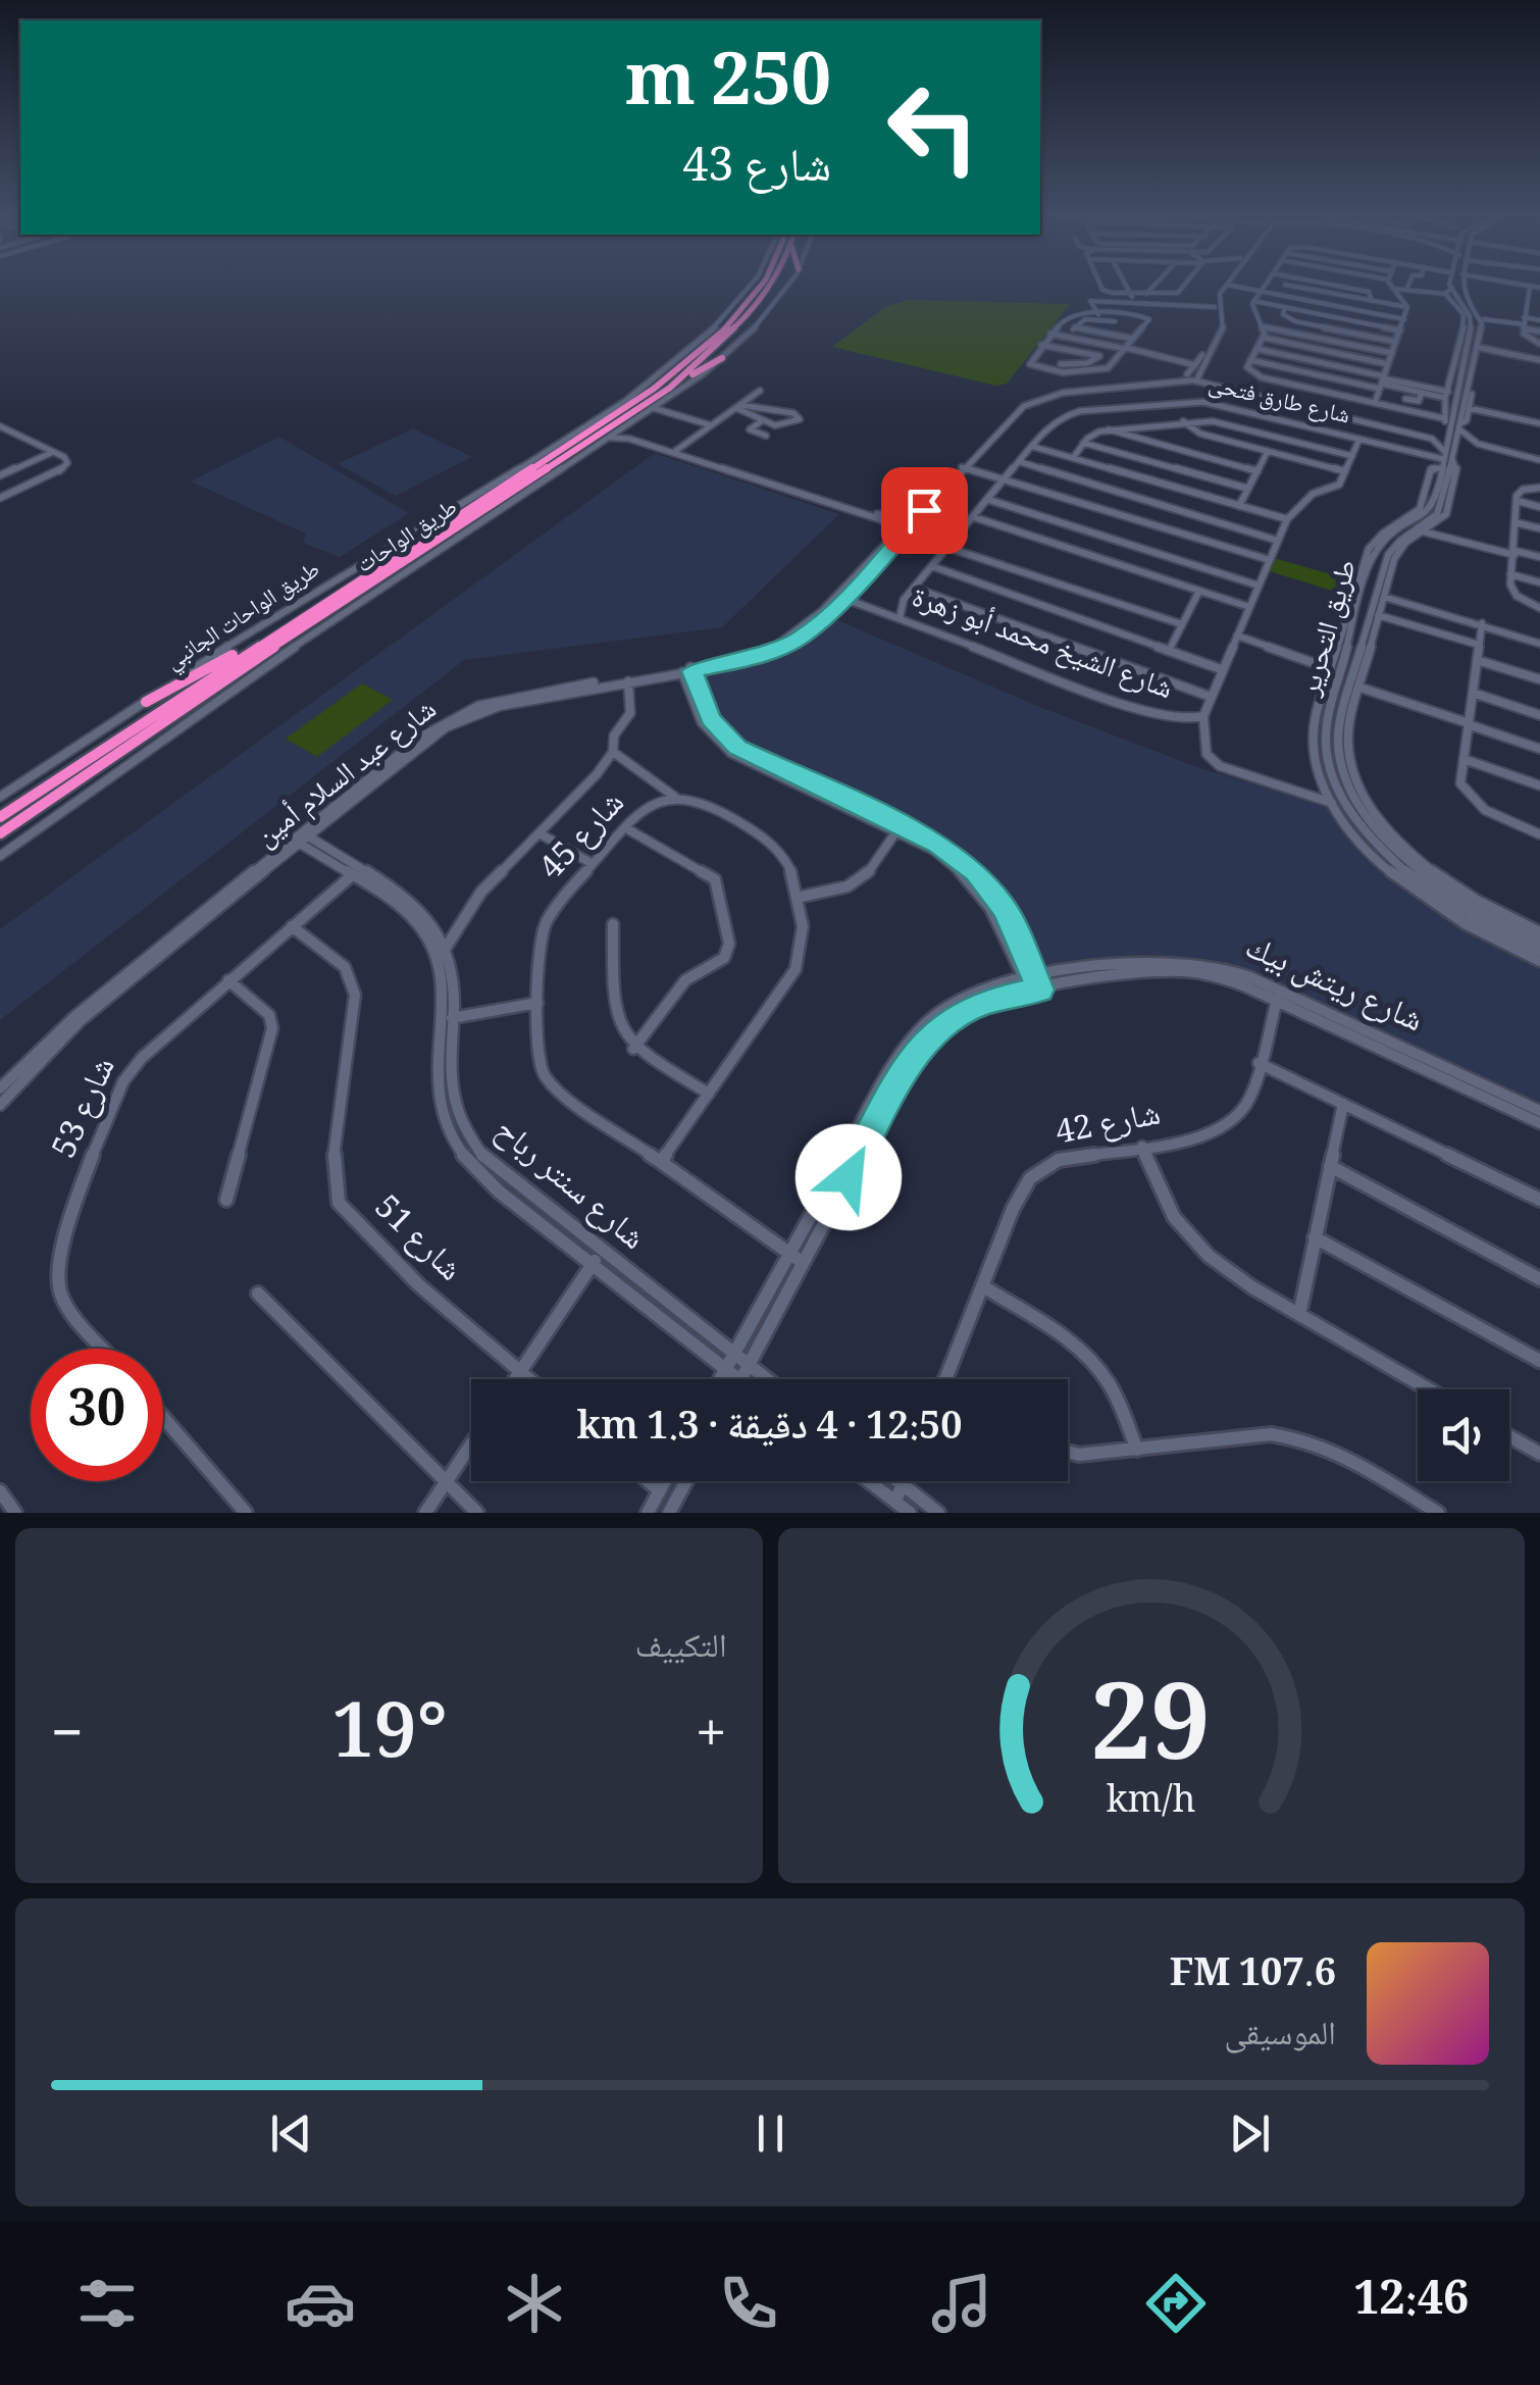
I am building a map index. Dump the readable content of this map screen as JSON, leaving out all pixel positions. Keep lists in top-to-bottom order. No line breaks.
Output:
{"streets":{"highway":["طريق الواحات"],"street":["شارع طارق فتحى","طريق الواحات الجانبي","طريق التحرير","شارع الشيخ محمد أبو زهرة","شارع عبد السلام أمين","شارع 45","شارع ريتش بيك","شارع 53","شارع 42","شارع سنتر رباح","شارع 51"]},"crossings":[["شارع طارق فتحى","طريق التحرير"],["شارع طارق فتحى","شارع الشيخ محمد أبو زهرة"],["شارع الشيخ محمد أبو زهرة","شارع عبد السلام أمين"],["شارع عبد السلام أمين","شارع سنتر رباح"],["شارع 45","شارع ريتش بيك"],["شارع ريتش بيك","شارع 42"],["شارع ريتش بيك","شارع سنتر رباح"],["شارع 53","شارع سنتر رباح"],["شارع 53","شارع 51"]],"page":{"turn":["250 m","شارع 43"],"limit":"30","trip":"12:50 · 4 دقيقة · 1.3 km","tile":"التكييف","heat":["−","19°","+"],"song":["107.6 FM","الموسيقى"],"tabs":"12:46","gauge":["29","km/h"]}}
